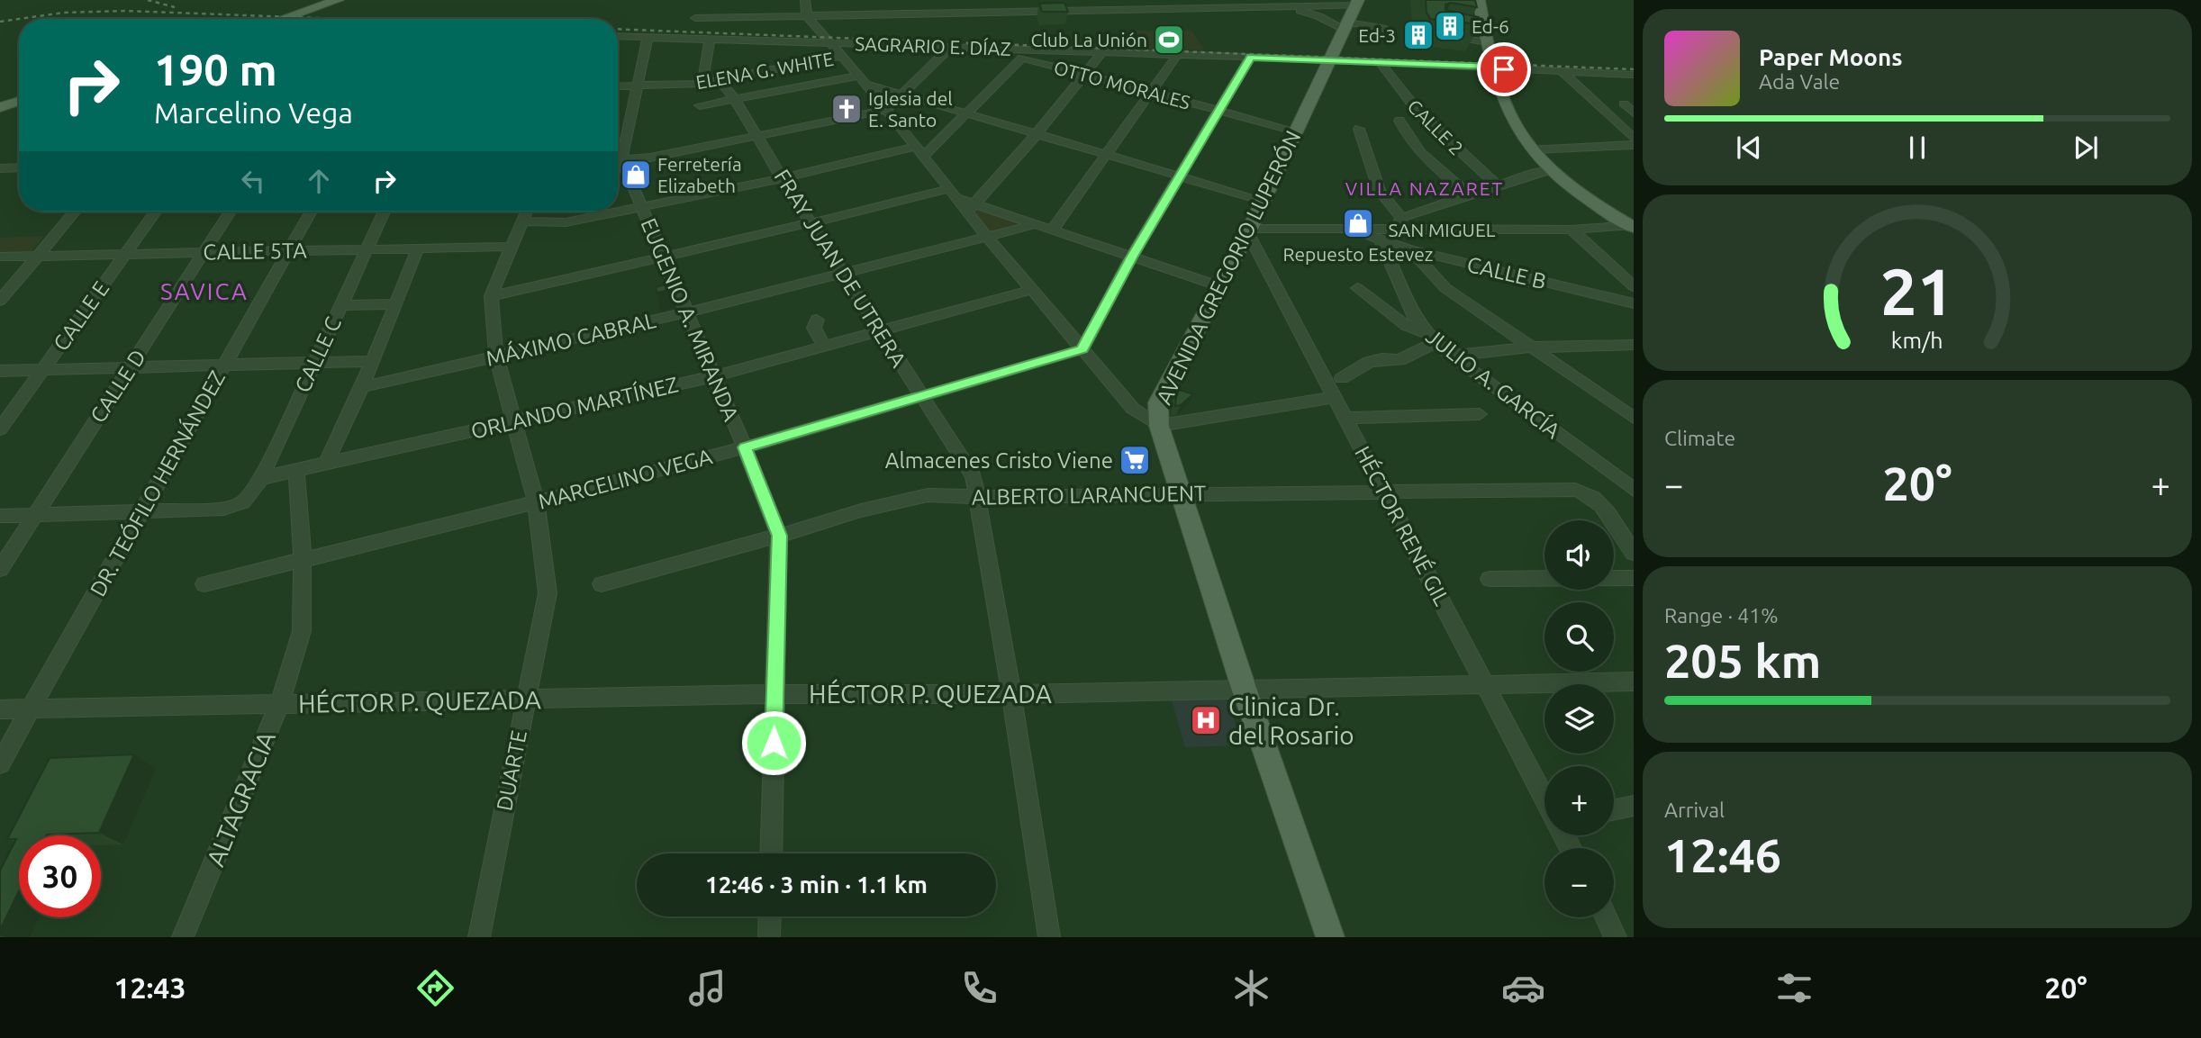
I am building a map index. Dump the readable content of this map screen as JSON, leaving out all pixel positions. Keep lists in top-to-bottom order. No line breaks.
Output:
{"streets":{"main road":["AVENIDA GREGORIO LUPERÓN"],"street":["SAGRARIO E. DÍAZ","ELENA G. WHITE","OTTO MORALES","CALLE 2","SAN MIGUEL","CALLE 5TA","FRAY JUAN DE UTRERA","CALLE B","CALLE E","EUGENIO A. MIRANDA","MÁXIMO CABRAL","CALLE C","JULIO A. GARCÍA","CALLE D","ORLANDO MARTÍNEZ","MARCELINO VEGA","DR. TEÓFILO HERNÁNDEZ","ALBERTO LARANCUENT","HÉCTOR RENÉ GIL","HÉCTOR P. QUEZADA","DUARTE","ALTAGRACIA"]},"crossings":[["SAGRARIO E. DÍAZ","CALLE 2"],["SAGRARIO E. DÍAZ","AVENIDA GREGORIO LUPERÓN"],["ELENA G. WHITE","FRAY JUAN DE UTRERA"],["OTTO MORALES","AVENIDA GREGORIO LUPERÓN"],["SAN MIGUEL","AVENIDA GREGORIO LUPERÓN"],["SAN MIGUEL","HÉCTOR RENÉ GIL"],["CALLE 5TA","CALLE E"],["CALLE 5TA","CALLE C"],["CALLE 5TA","CALLE D"],["CALLE 5TA","DR. TEÓFILO HERNÁNDEZ"],["CALLE 5TA","DUARTE"],["AVENIDA GREGORIO LUPERÓN","ALBERTO LARANCUENT"],["AVENIDA GREGORIO LUPERÓN","HÉCTOR RENÉ GIL"],["AVENIDA GREGORIO LUPERÓN","HÉCTOR P. QUEZADA"],["FRAY JUAN DE UTRERA","MÁXIMO CABRAL"],["FRAY JUAN DE UTRERA","ORLANDO MARTÍNEZ"],["FRAY JUAN DE UTRERA","MARCELINO VEGA"],["FRAY JUAN DE UTRERA","ALBERTO LARANCUENT"],["FRAY JUAN DE UTRERA","HÉCTOR P. QUEZADA"],["CALLE B","JULIO A. GARCÍA"],["EUGENIO A. MIRANDA","MÁXIMO CABRAL"],["EUGENIO A. MIRANDA","ORLANDO MARTÍNEZ"],["EUGENIO A. MIRANDA","MARCELINO VEGA"],["EUGENIO A. MIRANDA","ALBERTO LARANCUENT"],["EUGENIO A. MIRANDA","HÉCTOR P. QUEZADA"],["MÁXIMO CABRAL","DUARTE"],["CALLE C","ORLANDO MARTÍNEZ"],["CALLE C","DR. TEÓFILO HERNÁNDEZ"],["ORLANDO MARTÍNEZ","DUARTE"],["ORLANDO MARTÍNEZ","ALTAGRACIA"],["MARCELINO VEGA","DUARTE"],["MARCELINO VEGA","ALTAGRACIA"],["DR. TEÓFILO HERNÁNDEZ","HÉCTOR P. QUEZADA"],["ALBERTO LARANCUENT","HÉCTOR RENÉ GIL"],["HÉCTOR RENÉ GIL","HÉCTOR P. QUEZADA"],["HÉCTOR P. QUEZADA","DUARTE"],["HÉCTOR P. QUEZADA","ALTAGRACIA"]],"districts":["VILLA NAZARET","SAVICA"],"places":{"building":["Ed-6","Ed-3"],"sports":["Club La Unión"],"church":["Iglesia del E. Santo"],"shop":["Ferretería Elizabeth","Repuesto Estevez"],"supermarket":["Almacenes Cristo Viene"],"hospital":["Clinica Dr. del Rosario"]},"page":{"turn":["190 m","Marcelino Vega"],"song":["Paper Moons","Ada Vale"],"tile":["Climate",["Range · 41%","205 km"],["Arrival","12:46"]],"heat":["−","20°","+"],"map_buttons":["+","−"],"limit":"30","trip":"12:46 · 3 min · 1.1 km","tabs":["12:43","20°"],"gauge":["21","km/h"]}}
